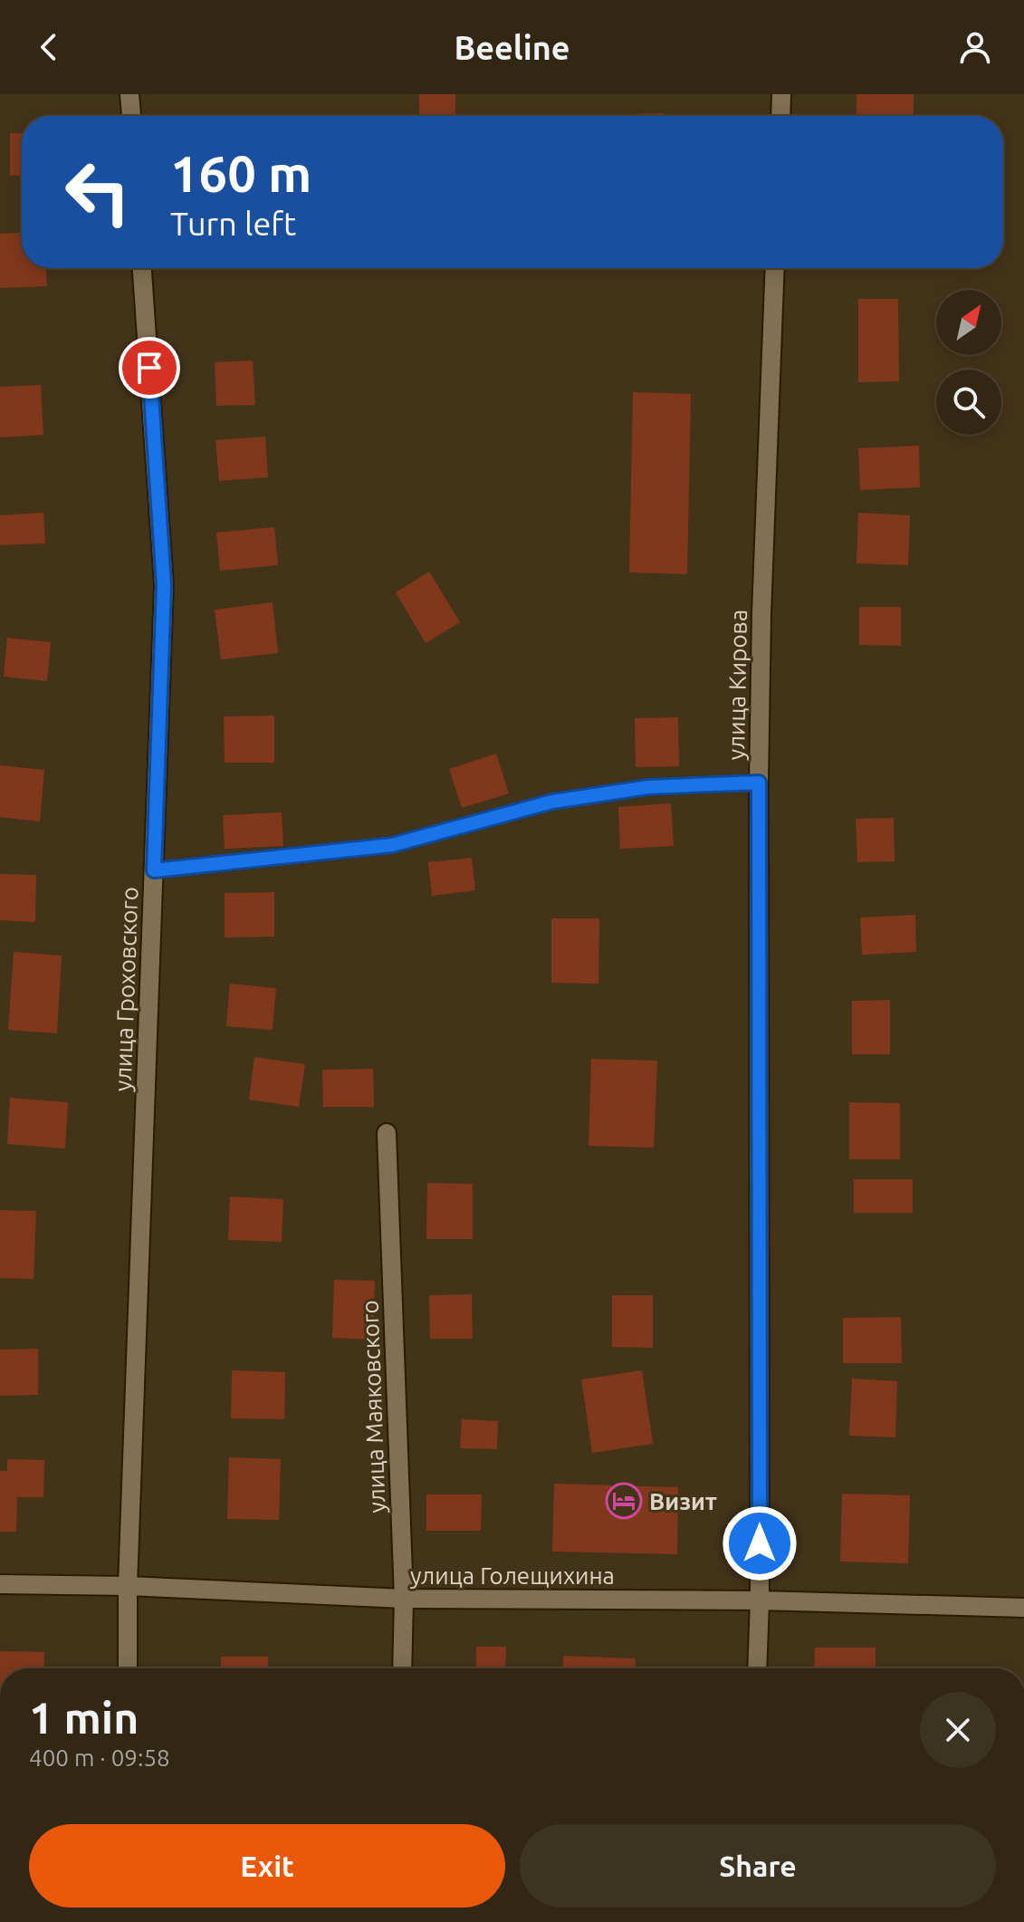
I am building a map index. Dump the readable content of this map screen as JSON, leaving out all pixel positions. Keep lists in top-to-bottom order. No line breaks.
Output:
{"streets":{"street":["улица Кирова","улица Гроховского","улица Маяковского","улица Голещихина"]},"crossings":[["улица Кирова","улица Голещихина"],["улица Гроховского","улица Голещихина"],["улица Маяковского","улица Голещихина"]],"places":{"hotel":["Визит"]},"north":"top right","page":{"header":"Beeline","turn":["160 m","Turn left"],"heading":["1 min","400 m · 09:58"],"buttons":["Exit","Share"]}}
